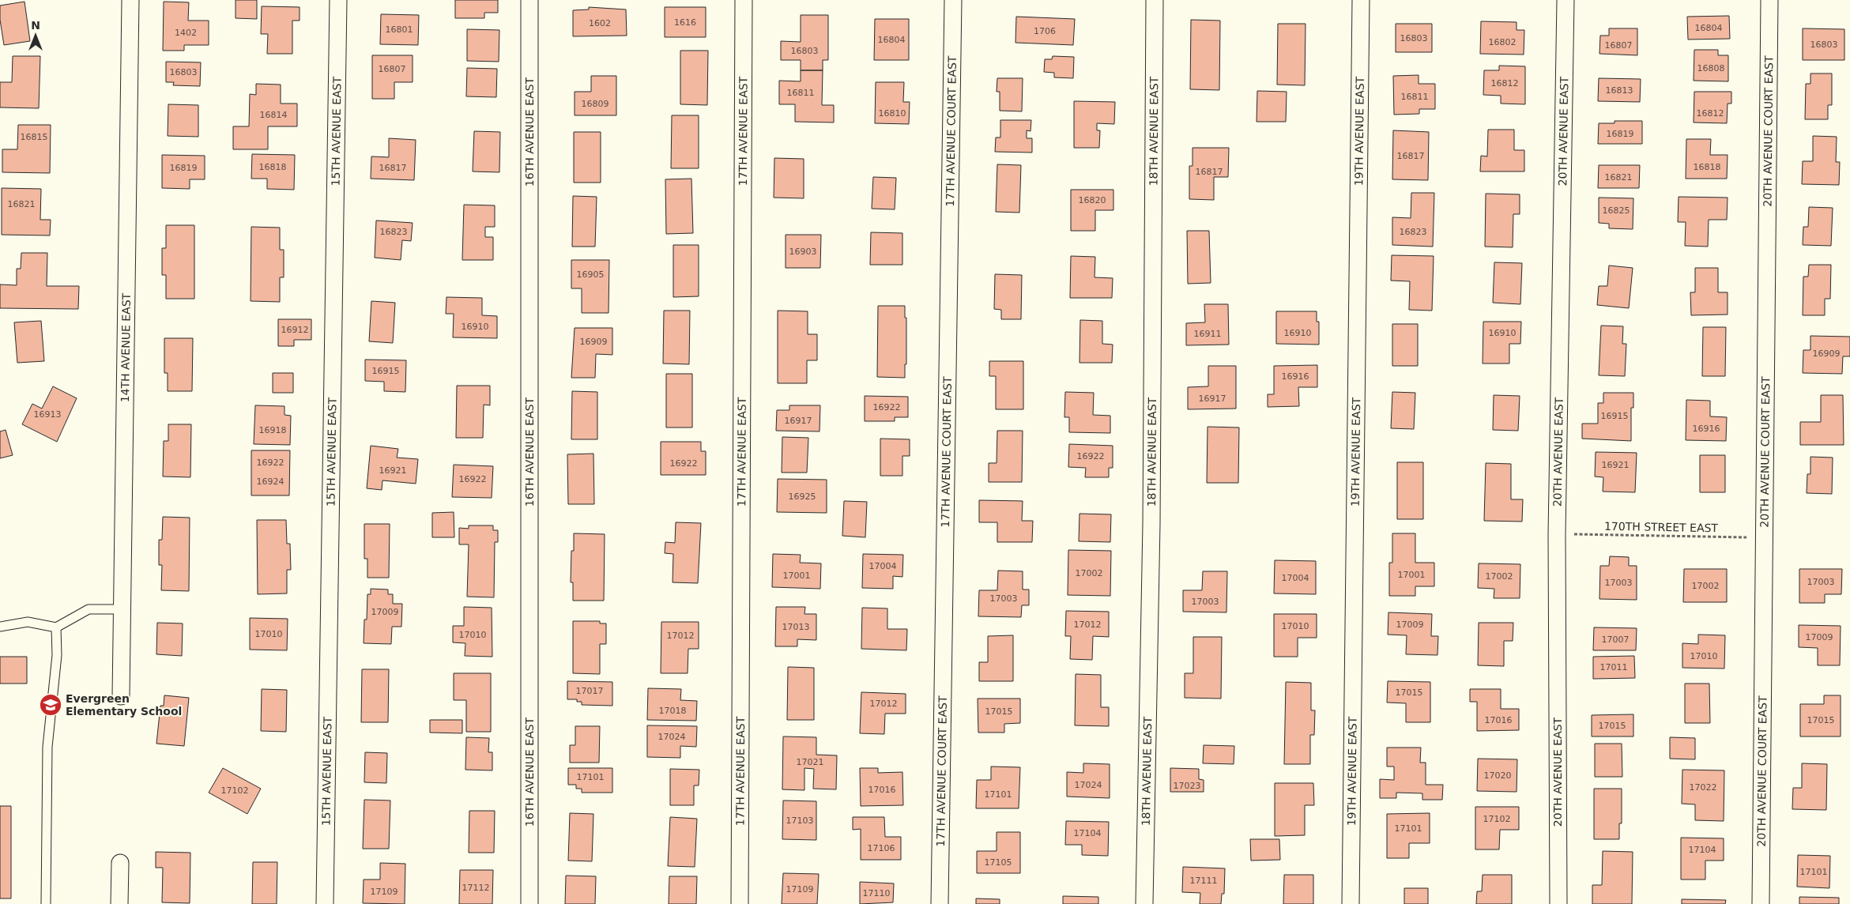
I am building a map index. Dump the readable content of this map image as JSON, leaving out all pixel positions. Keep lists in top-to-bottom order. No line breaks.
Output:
{"streets":{"street":["15TH AVENUE EAST","16TH AVENUE EAST","17TH AVENUE EAST","17TH AVENUE COURT EAST","18TH AVENUE EAST","19TH AVENUE EAST","20TH AVENUE EAST","20TH AVENUE COURT EAST","14TH AVENUE EAST"],"path":["170TH STREET EAST"]},"crossings":[["20TH AVENUE EAST","170TH STREET EAST"],["20TH AVENUE COURT EAST","170TH STREET EAST"]],"places":{"school or university":["Evergreen Elementary School"]},"house_numbers":["1616","1602","16804","16801","1706","1402","16803","16804","16802","16803","16807","16803","16808","16807","16803","16812","16813","16811","16811","16809","16810","16812","16814","16819","16815","16817","16818","16818","16819","16817","16817","16821","16820","16821","16825","16823","16823","16903","16905","16910","16912","16910","16910","16911","16909","16909","16915","16916","16917","16922","16913","16915","16917","16916","16918","16922","16922","16922","16921","16921","16922","16924","16925","17004","17002","17001","17001","17002","17004","17003","17003","17002","17003","17003","17009","17012","17009","17010","17013","17010","17010","17012","17009","17007","17010","17011","17017","17015","17012","17018","17015","17016","17015","17015","17024","17021","17020","17101","17024","17023","17022","17016","17102","17101","17102","17103","17101","17104","17106","17104","17105","17101","17111","17112","17109","17109","17110"],"north":"top"}
